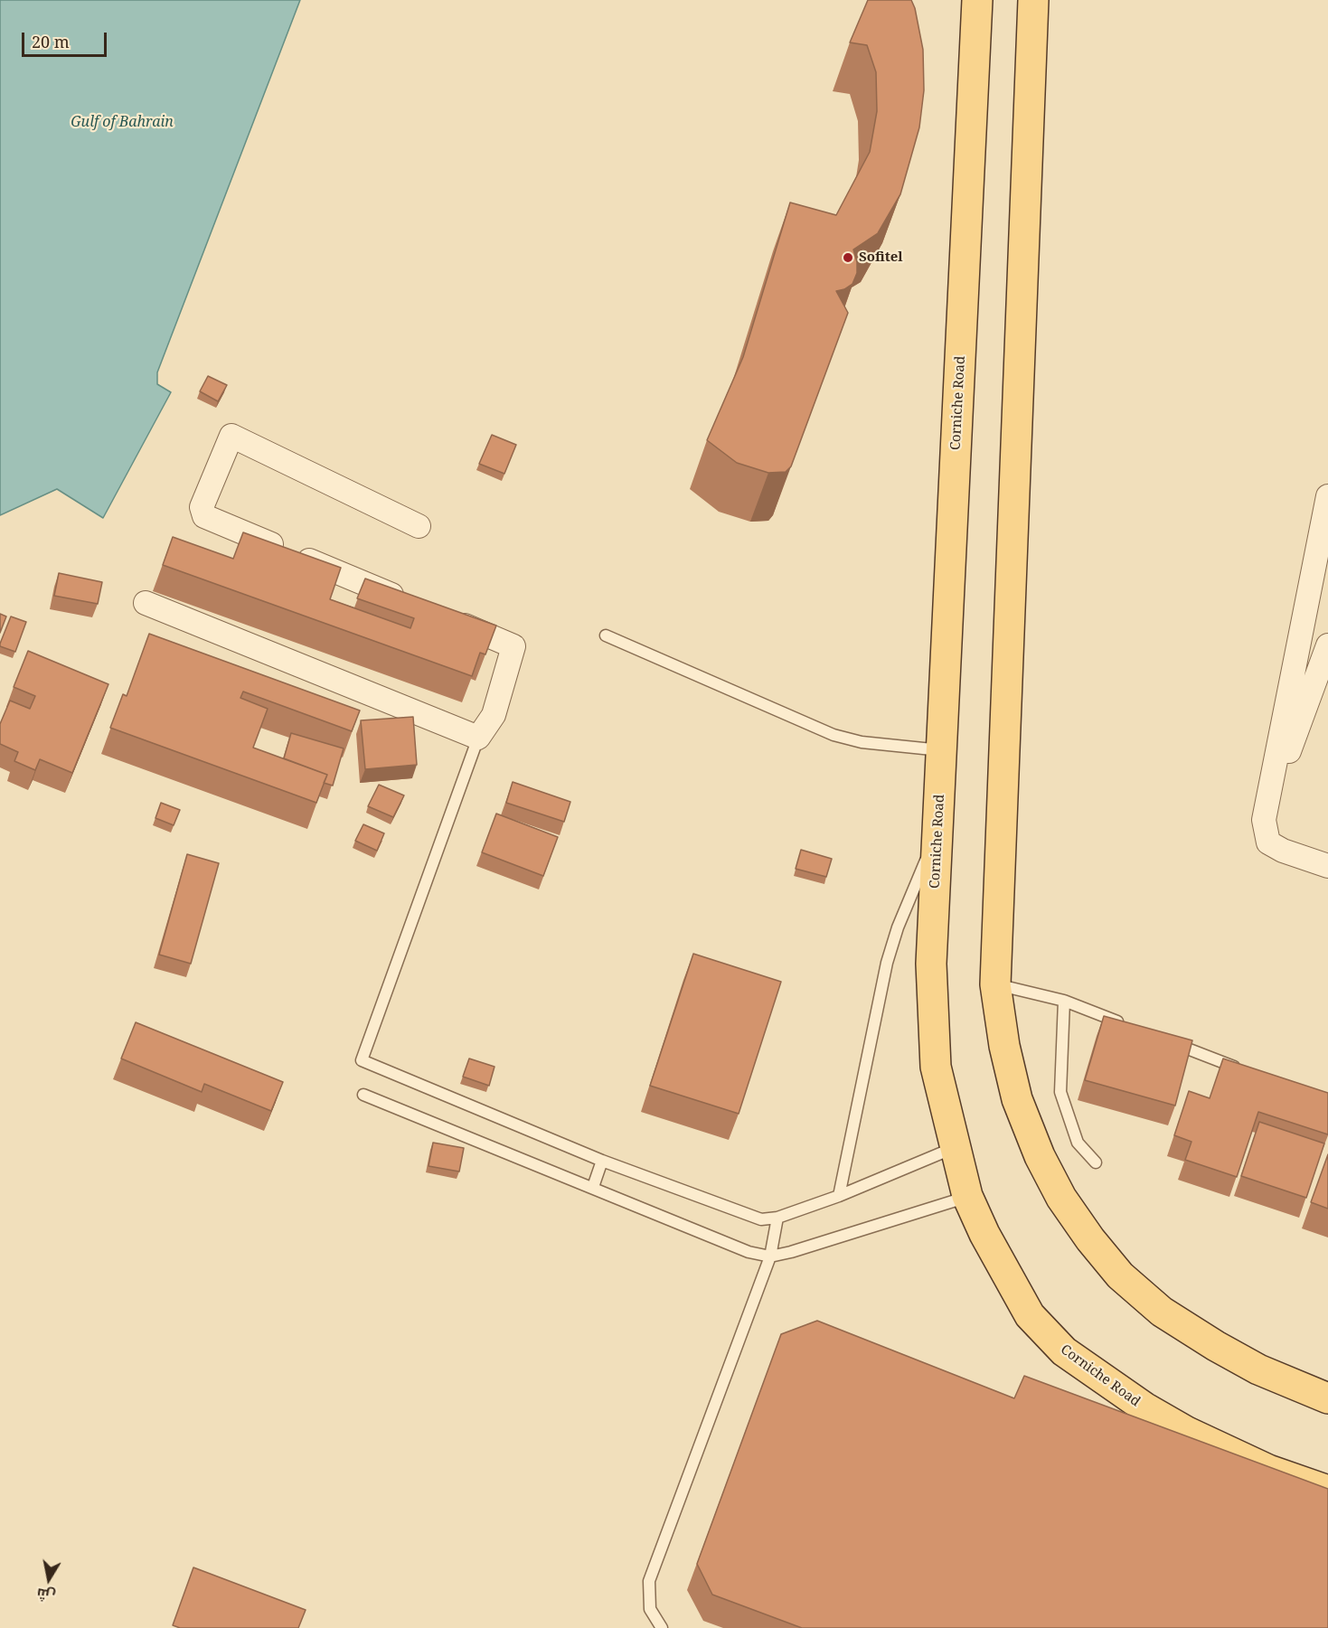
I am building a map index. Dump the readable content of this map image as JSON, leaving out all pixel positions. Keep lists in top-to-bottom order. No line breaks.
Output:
{"streets":{"main road":["Corniche Road"]},"water":["Gulf of Bahrain"],"places":["Sofitel"],"scale_bar":"20 m","north":"bottom"}
